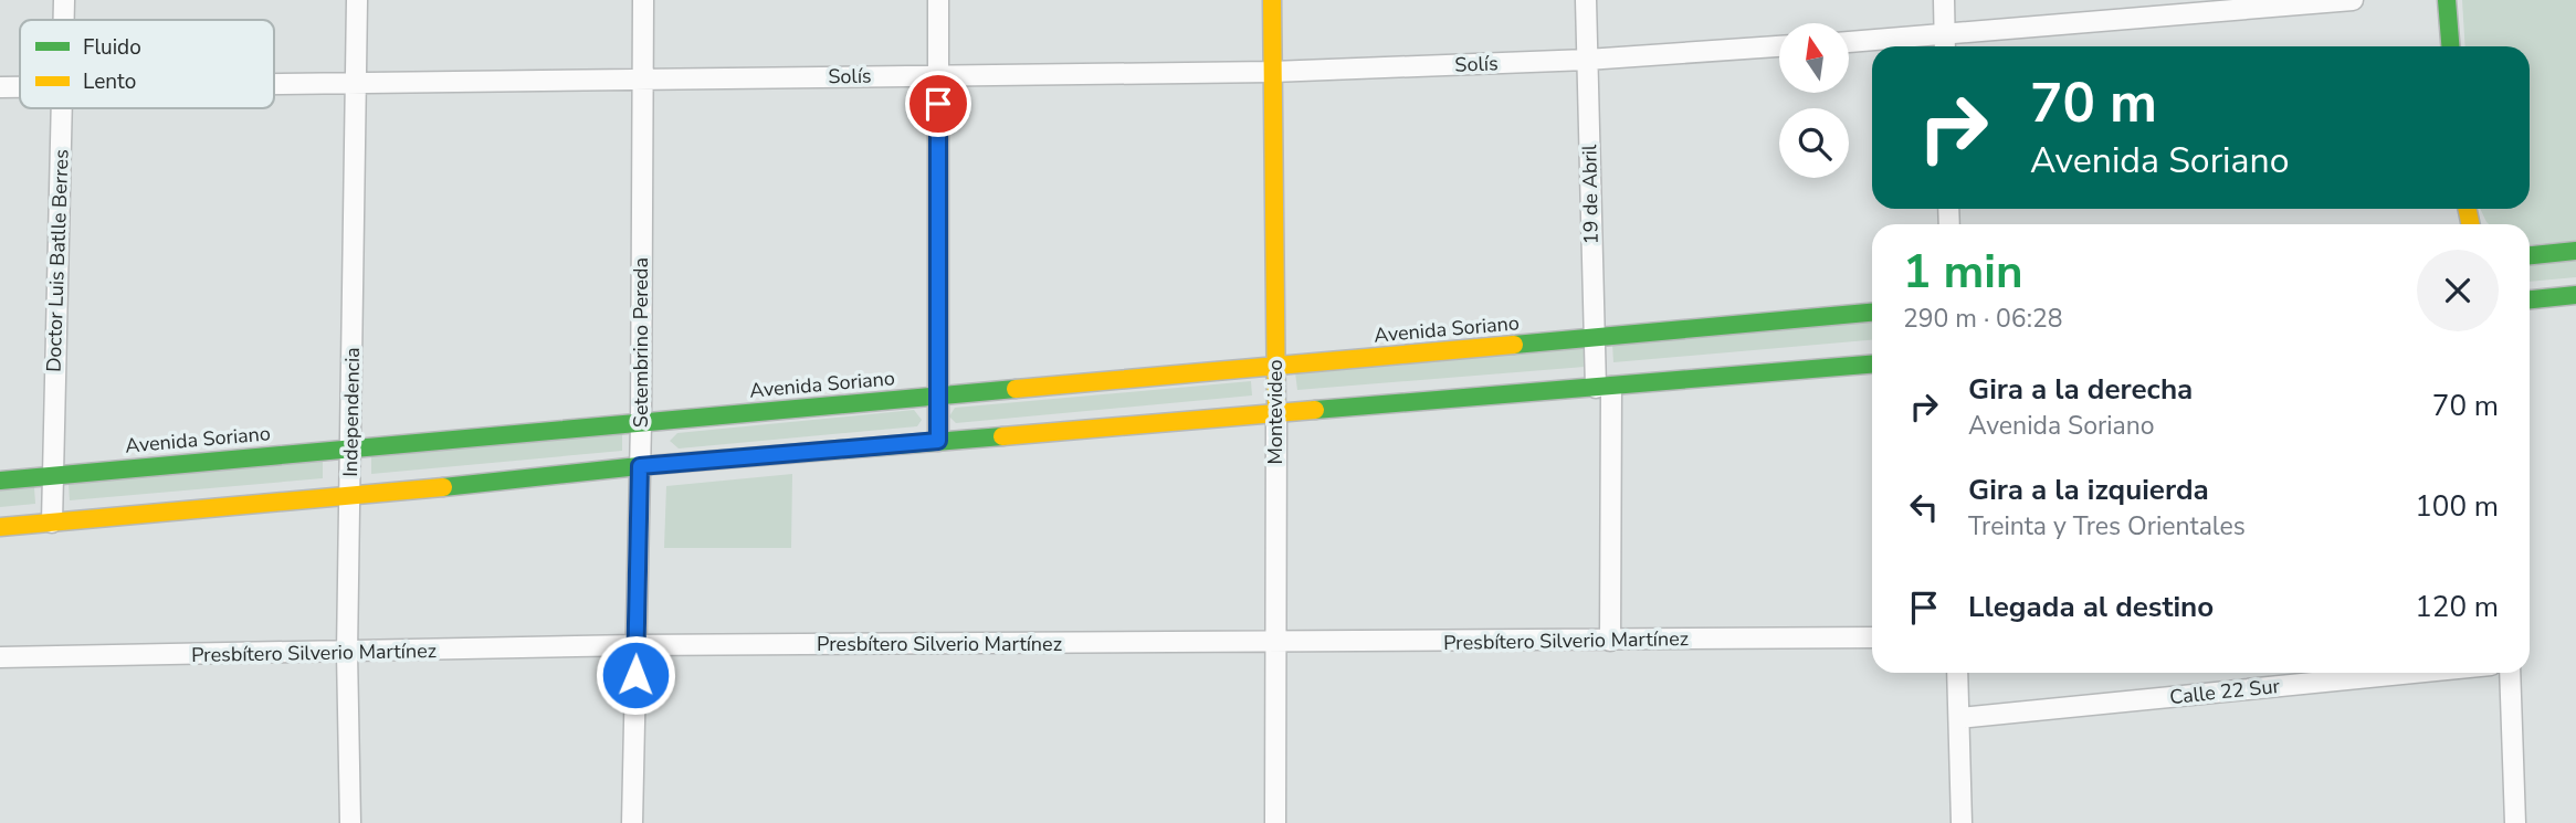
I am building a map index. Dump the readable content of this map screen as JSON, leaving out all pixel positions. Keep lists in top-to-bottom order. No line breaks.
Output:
{"streets":{"street":["Solís","19 de Abril","Doctor Luis Batlle Berres","Avenida Soriano","Setembrino Pereda","Independencia","Montevideo","Presbítero Silverio Martínez","Calle 22 Sur"]},"crossings":[["Solís","19 de Abril"],["Solís","Setembrino Pereda"],["Solís","Independencia"],["Solís","Montevideo"],["19 de Abril","Avenida Soriano"],["19 de Abril","Presbítero Silverio Martínez"],["Doctor Luis Batlle Berres","Avenida Soriano"],["Avenida Soriano","Setembrino Pereda"],["Avenida Soriano","Independencia"],["Avenida Soriano","Montevideo"],["Setembrino Pereda","Presbítero Silverio Martínez"],["Independencia","Presbítero Silverio Martínez"],["Montevideo","Presbítero Silverio Martínez"]],"legend":["Fluido","Lento"],"north":"top","page":{"turn":["70 m","Avenida Soriano"],"heading":["1 min","290 m · 06:28"],"list":[{"name":"Gira a la derecha","note":"Avenida Soriano","value":"70 m"},{"name":"Gira a la izquierda","note":"Treinta y Tres Orientales","value":"100 m"},{"name":"Llegada al destino","value":"120 m"}]}}
